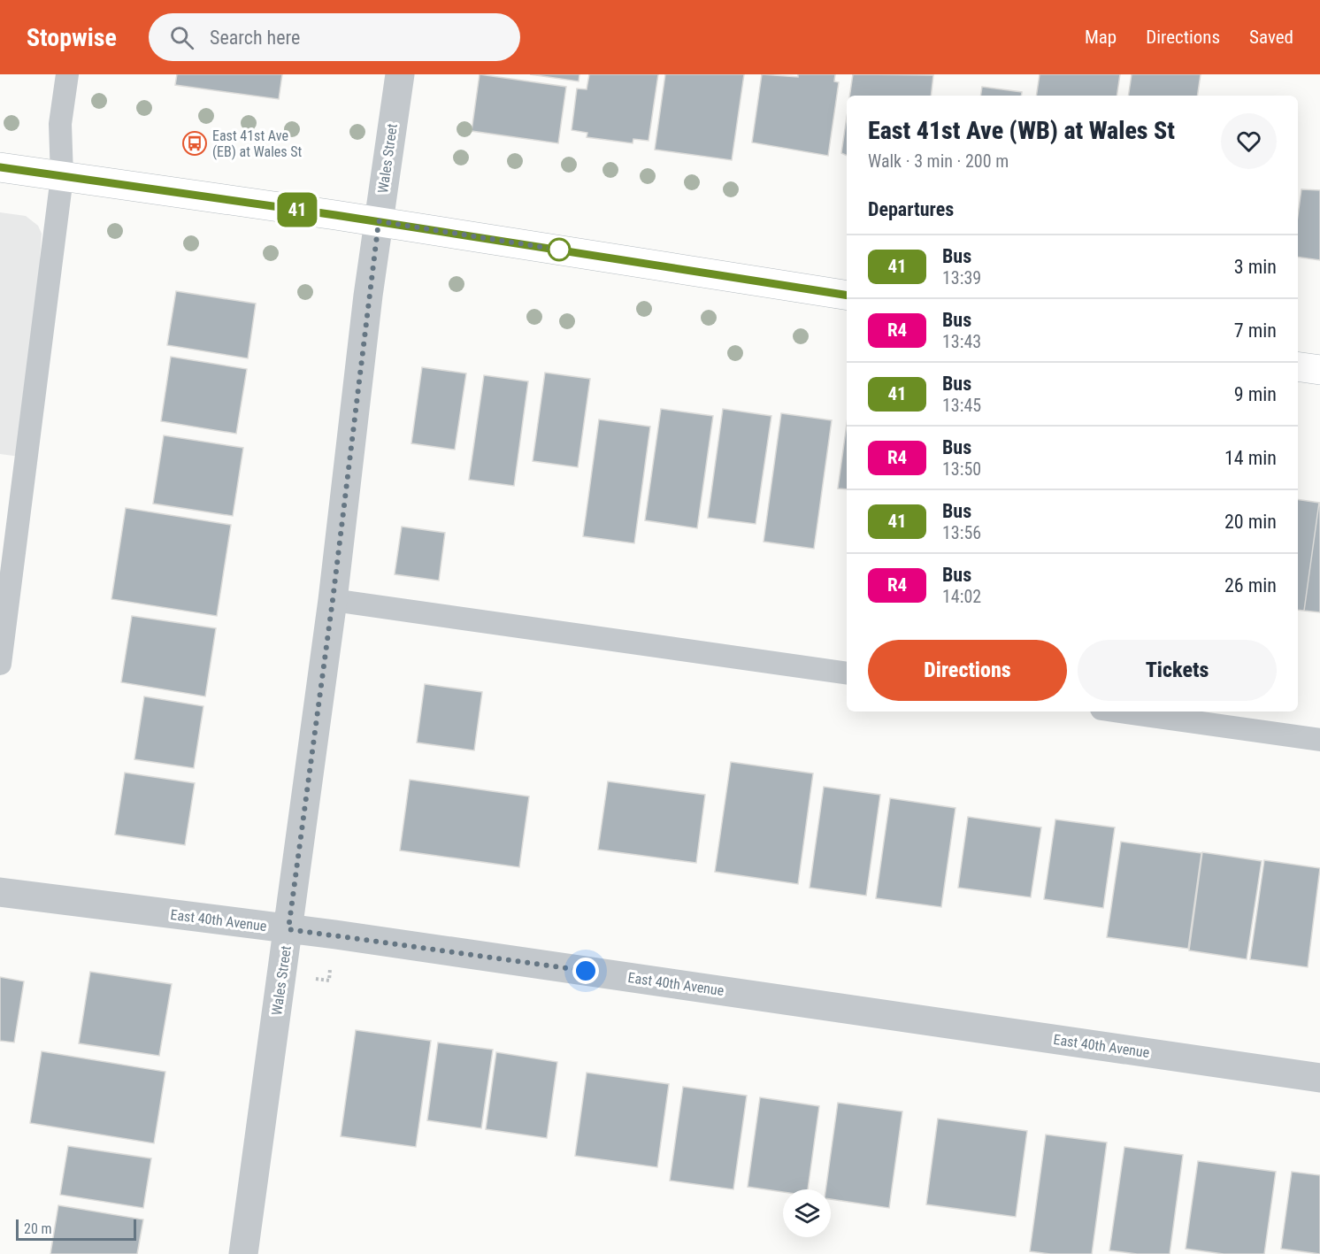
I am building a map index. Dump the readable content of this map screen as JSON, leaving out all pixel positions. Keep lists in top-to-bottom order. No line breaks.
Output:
{"streets":{"street":["Wales Street","East 40th Avenue"]},"crossings":[["Wales Street","East 40th Avenue"]],"places":{"bus stop":["East 41st Ave (EB) at Wales St"]},"lines":["bus line 41"],"scale_bar":"20 m","page":{"header":"Stopwise","search":"Search here","nav":["Map","Directions","Saved"],"on_map":"41","heading":[["East 41st Ave (WB) at Wales St","Walk · 3 min · 200 m"],"Departures"],"list":[{"mark":"41","name":"Bus","note":"13:39","value":"3 min"},{"mark":"R4","name":"Bus","note":"13:43","value":"7 min"},{"mark":"41","name":"Bus","note":"13:45","value":"9 min"},{"mark":"R4","name":"Bus","note":"13:50","value":"14 min"},{"mark":"41","name":"Bus","note":"13:56","value":"20 min"},{"mark":"R4","name":"Bus","note":"14:02","value":"26 min"}],"buttons":["Directions","Tickets"],"scale":"20 m"}}
